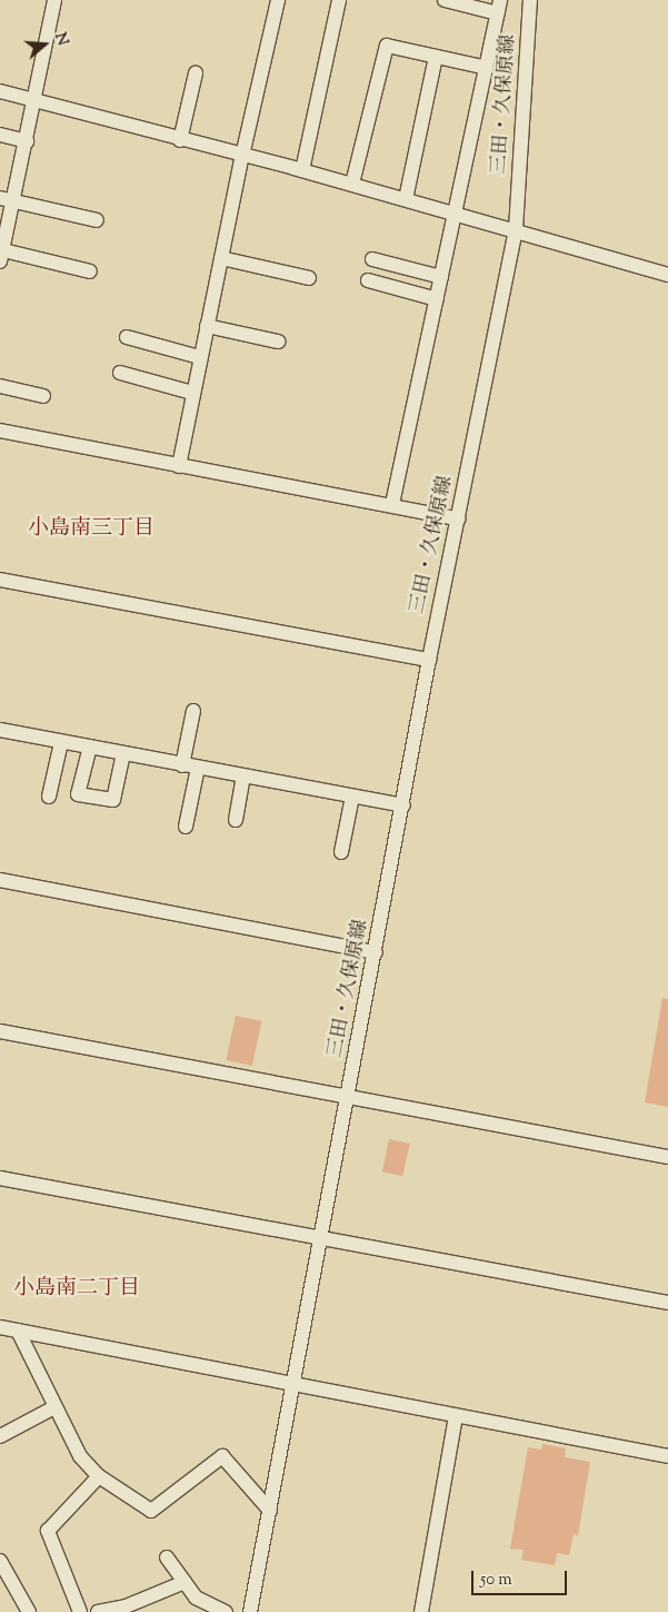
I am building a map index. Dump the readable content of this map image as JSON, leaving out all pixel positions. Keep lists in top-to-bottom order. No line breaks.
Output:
{"streets":{"street":["三田・久保原線"]},"districts":["小島南三丁目","小島南二丁目"],"scale_bar":"50 m","north":"right"}
